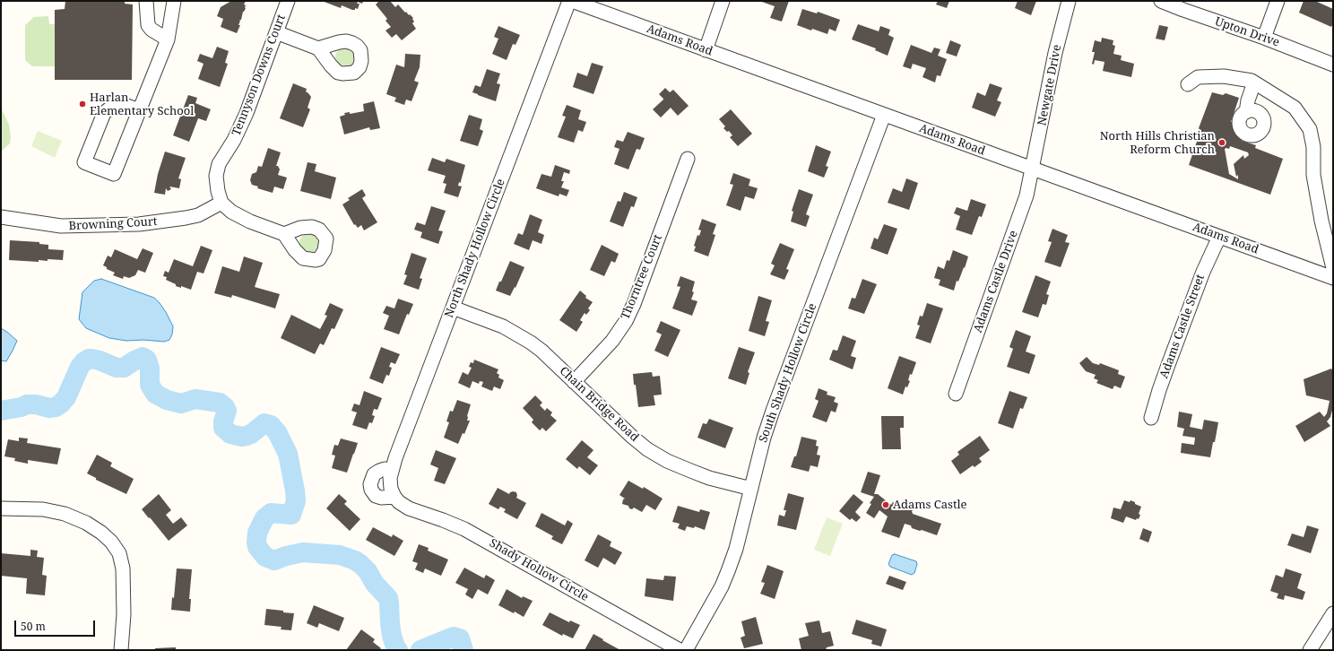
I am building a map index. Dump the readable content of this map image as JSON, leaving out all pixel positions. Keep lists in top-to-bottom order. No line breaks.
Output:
{"streets":{"street":["Upton Drive","Adams Road","Tennyson Downs Court","Newgate Drive","Browning Court","North Shady Hollow Circle","Thorntree Court","Adams Castle Drive","Adams Castle Street","South Shady Hollow Circle","Chain Bridge Road","Shady Hollow Circle"]},"crossings":[["Adams Road","Newgate Drive"],["Adams Road","Adams Castle Drive"],["Adams Road","Adams Castle Street"],["Adams Road","South Shady Hollow Circle"],["Tennyson Downs Court","Browning Court"],["Newgate Drive","Adams Castle Drive"],["North Shady Hollow Circle","Chain Bridge Road"],["North Shady Hollow Circle","Shady Hollow Circle"],["Thorntree Court","Chain Bridge Road"],["South Shady Hollow Circle","Chain Bridge Road"]],"places":["Harlan Elementary School","North Hills Christian Reform Church","Adams Castle"],"scale_bar":"50 m"}
